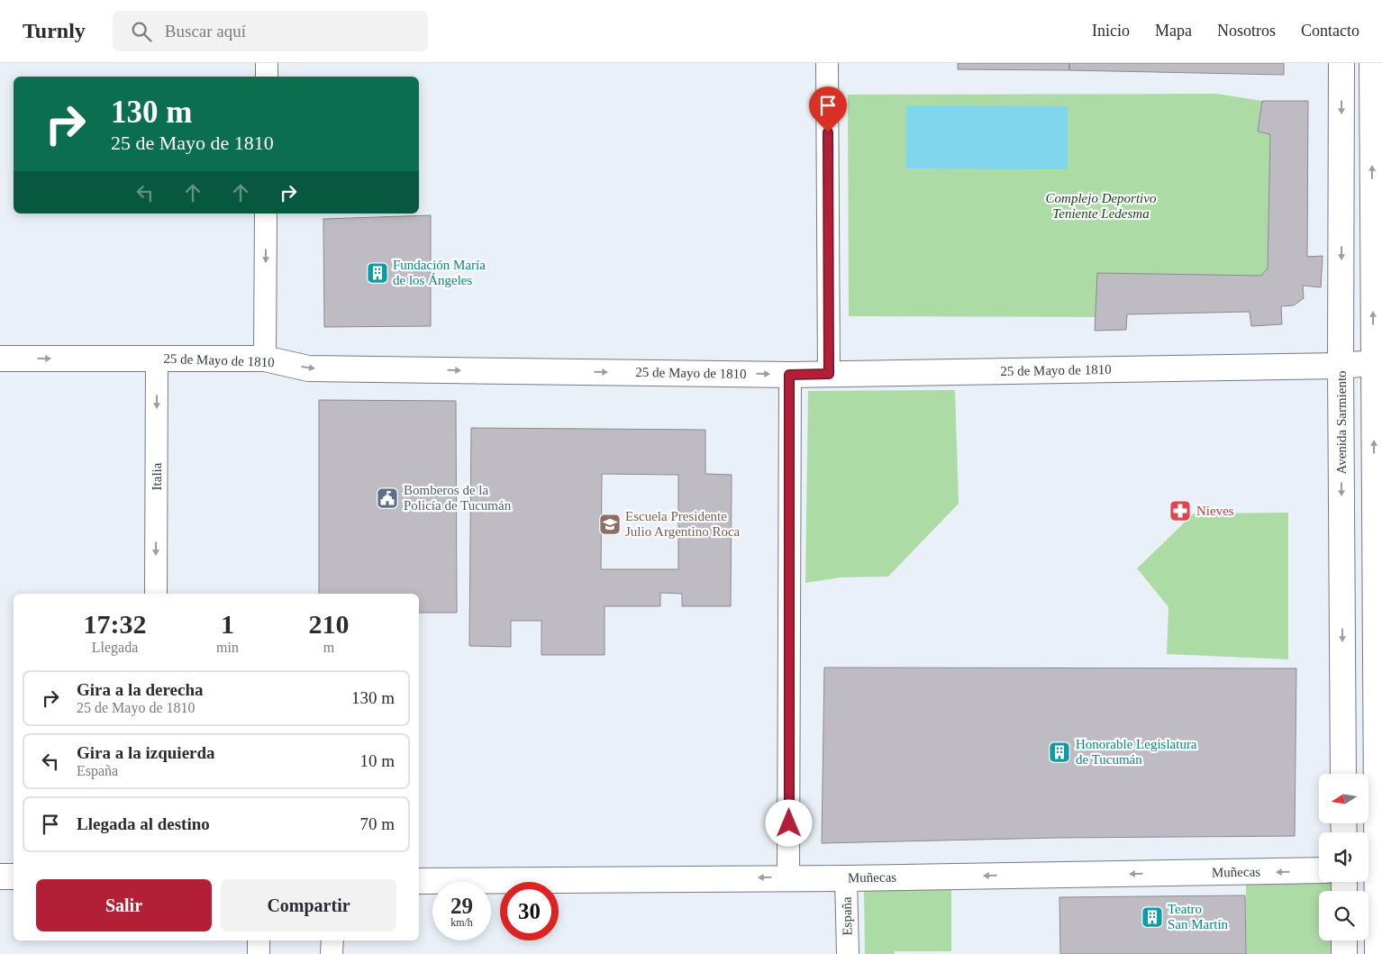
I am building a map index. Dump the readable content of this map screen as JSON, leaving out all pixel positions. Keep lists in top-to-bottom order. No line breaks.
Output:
{"streets":{"street":["25 de Mayo de 1810","Avenida Sarmiento","Italia","Muñecas","España"]},"crossings":[["25 de Mayo de 1810","Avenida Sarmiento"],["25 de Mayo de 1810","Italia"],["Muñecas","España"]],"one_way":["25 de Mayo de 1810","Italia","Muñecas"],"parks":["Complejo Deportivo Teniente Ledesma"],"places":{"building":["Fundación María de los Ángeles","Honorable Legislatura de Tucumán","Teatro San Martín"],"public building":["Bomberos de la Policía de Tucumán"],"pharmacy":["Nieves"],"school or university":["Escuela Presidente Julio Argentino Roca"]},"north":"left","page":{"header":"Turnly","search":"Buscar aquí","nav":["Inicio","Mapa","Nosotros","Contacto"],"turn":["130 m","25 de Mayo de 1810"],"eta":["17:32","Llegada","1","min","210","m"],"list":[{"name":"Gira a la derecha","note":"25 de Mayo de 1810","value":"130 m"},{"name":"Gira a la izquierda","note":"España","value":"10 m"},{"name":"Llegada al destino","value":"70 m"}],"buttons":["Salir","Compartir"],"speed":"29 km/h","limit":"30"}}
